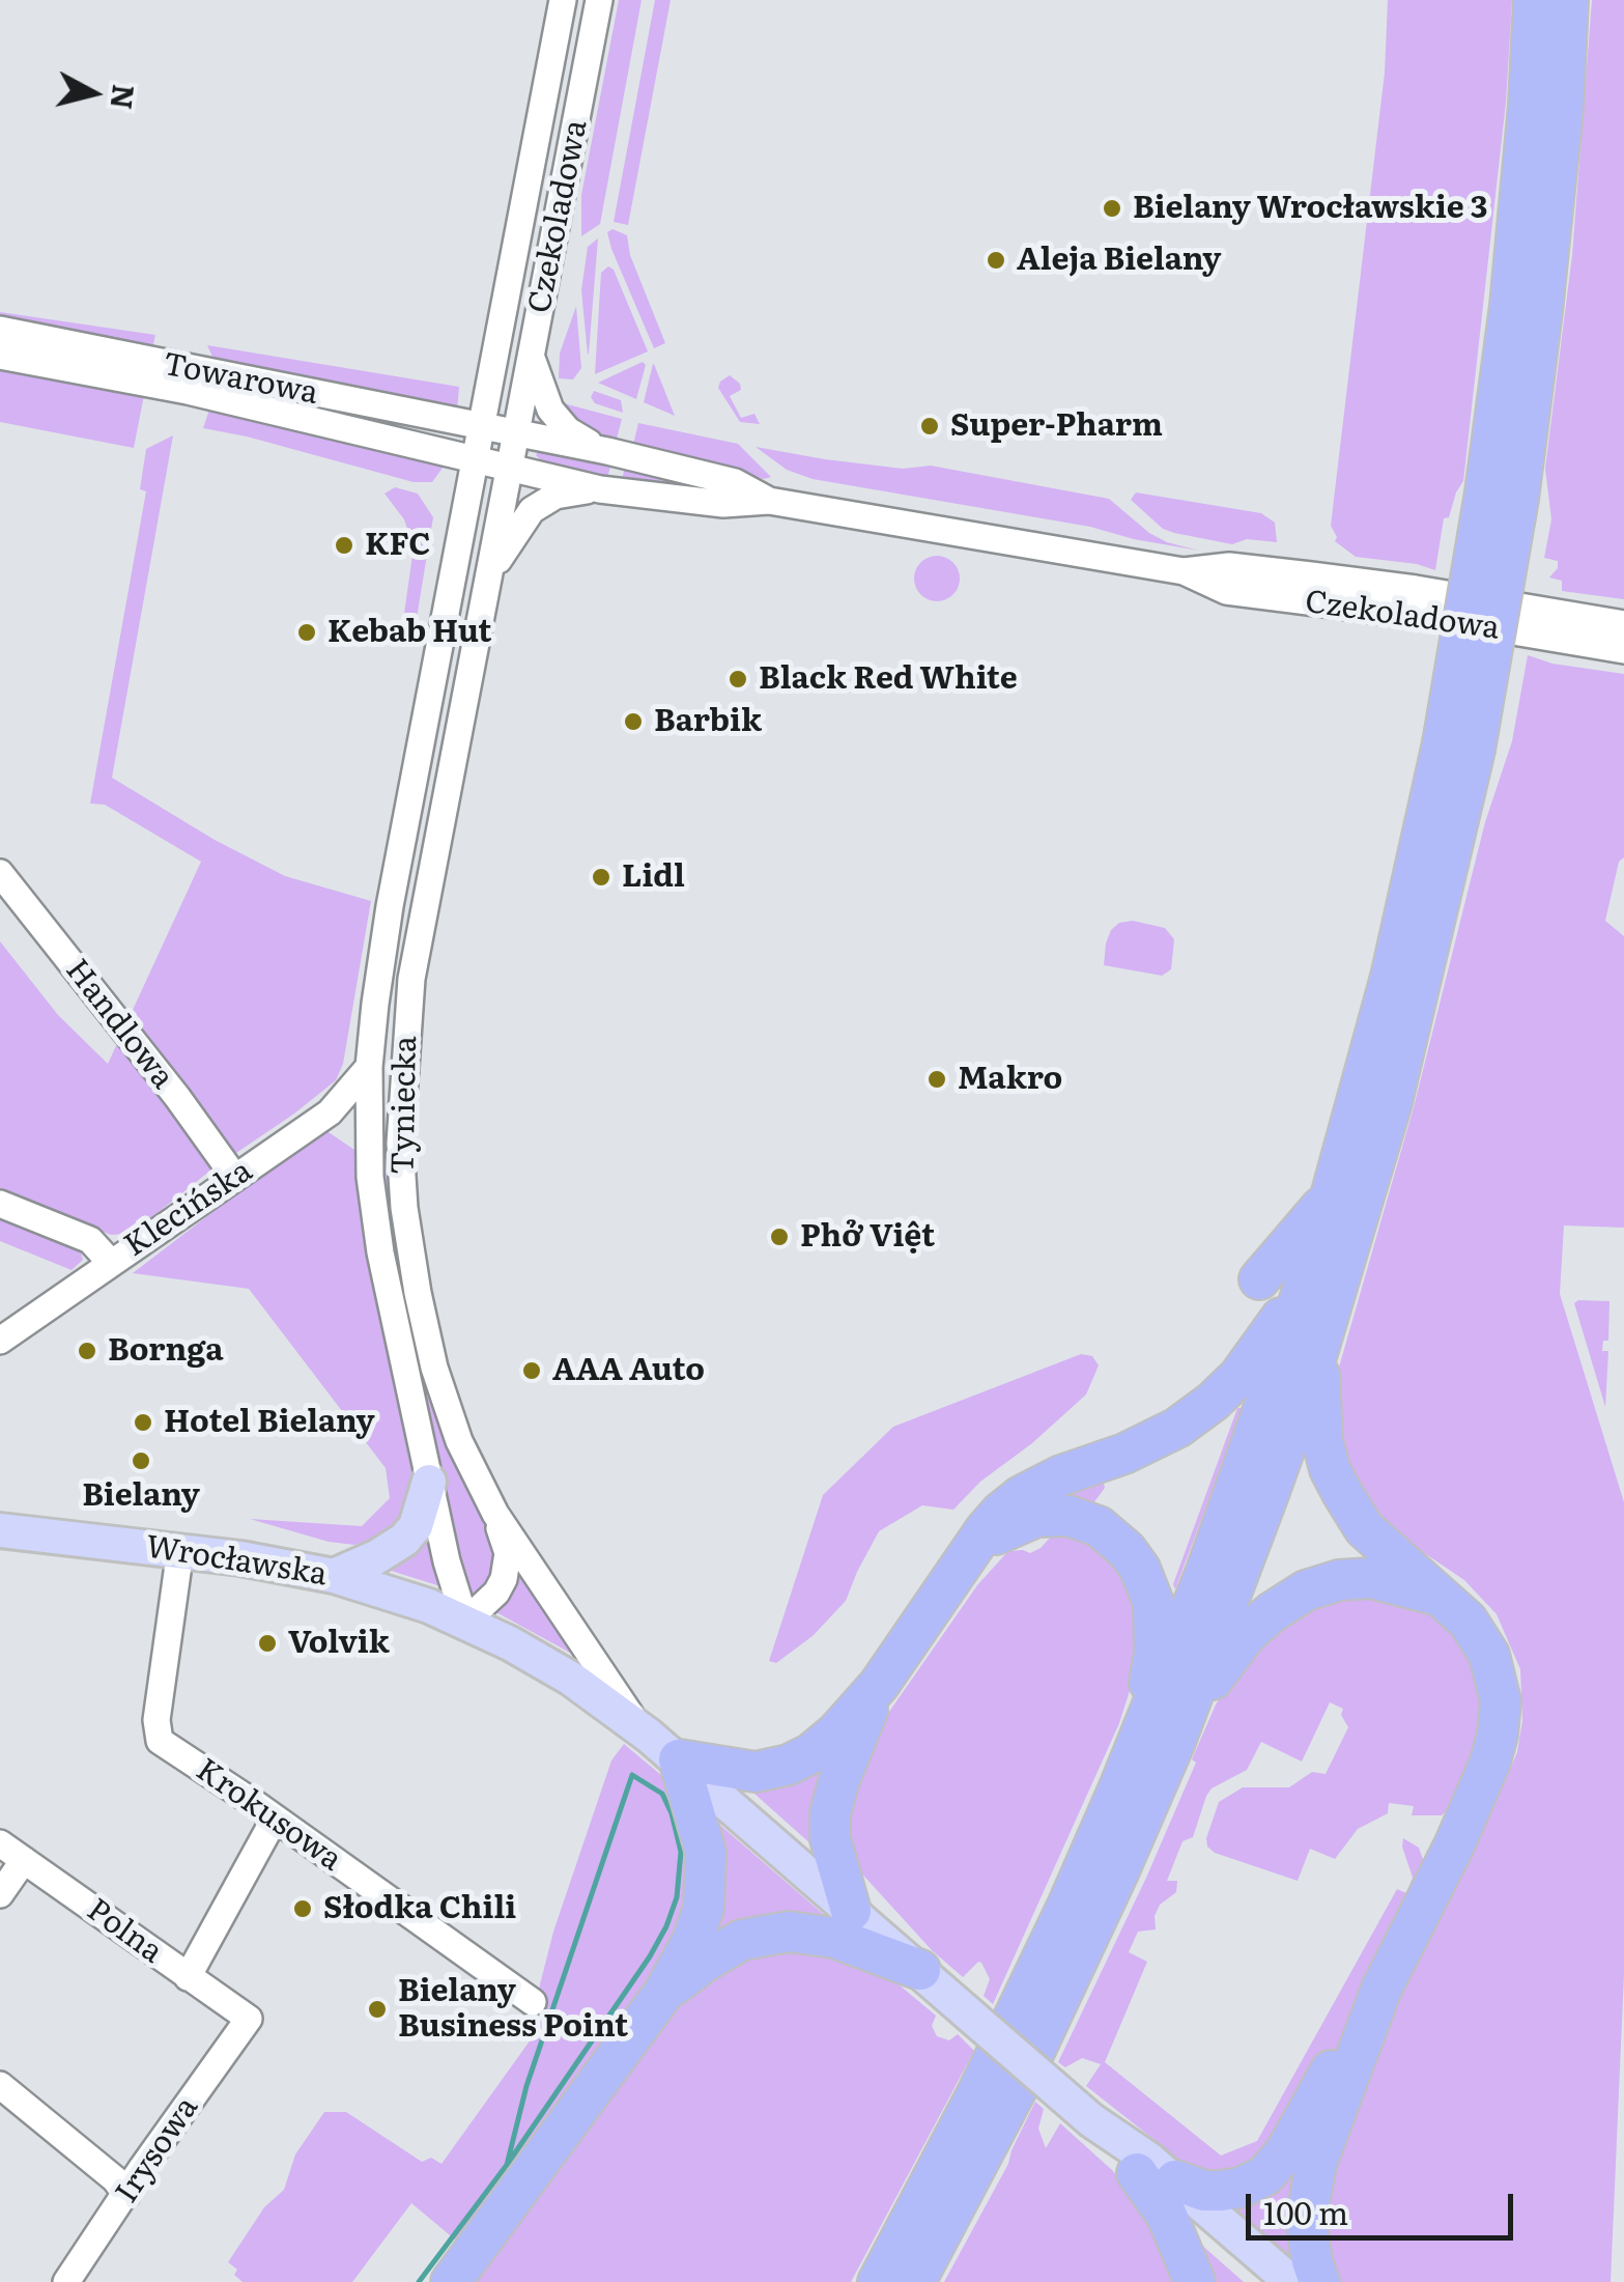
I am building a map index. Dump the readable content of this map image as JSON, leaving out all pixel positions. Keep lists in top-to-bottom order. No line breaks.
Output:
{"streets":{"main road":["Wrocławska"],"street":["Czekoladowa","Towarowa","Handlowa","Tyniecka","Klecińska","Krokusowa","Polna","Irysowa"]},"crossings":[["Czekoladowa","Towarowa"],["Czekoladowa","Tyniecka"],["Towarowa","Tyniecka"],["Handlowa","Klecińska"],["Tyniecka","Klecińska"],["Tyniecka","Wrocławska"],["Wrocławska","Krokusowa"],["Polna","Irysowa"]],"places":["Bielany Wrocławskie 3","Aleja Bielany","Super-Pharm","KFC","Kebab Hut","Black Red White","Barbik","Lidl","Makro","Phở Việt","Bornga","AAA Auto","Hotel Bielany","Bielany","Volvik","Słodka Chili","Bielany Business Point"],"scale_bar":"100 m","north":"right"}
